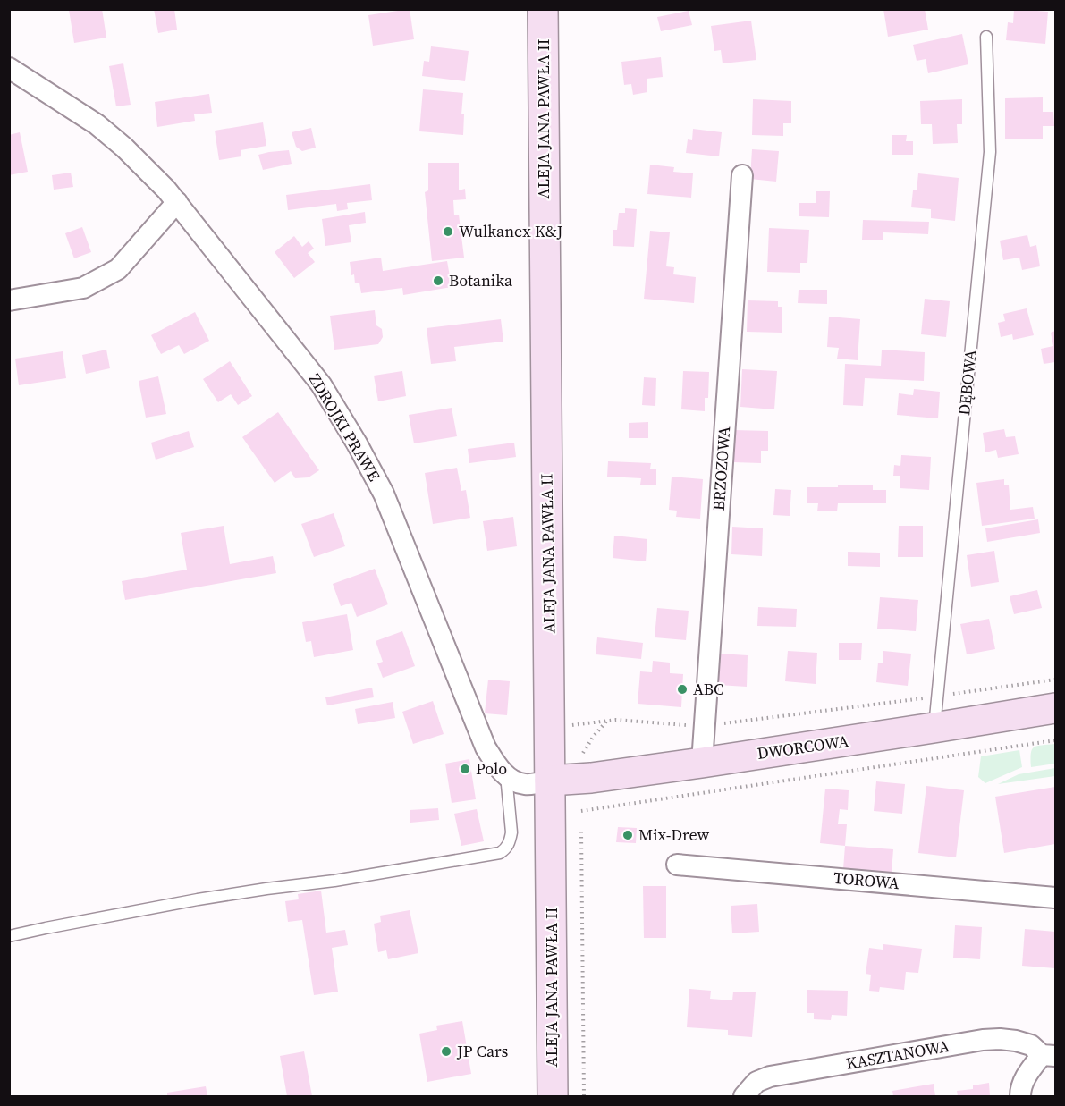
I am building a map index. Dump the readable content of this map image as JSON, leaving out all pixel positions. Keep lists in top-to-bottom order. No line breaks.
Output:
{"streets":{"main road":["ALEJA JANA PAWŁA II","DWORCOWA"],"street":["ZDROJKI PRAWE","BRZOZOWA","TOROWA","KASZTANOWA"],"lane":["DĘBOWA"]},"crossings":[["ALEJA JANA PAWŁA II","DWORCOWA"],["DĘBOWA","DWORCOWA"],["BRZOZOWA","DWORCOWA"]],"places":["Wulkanex K&J","Botanika","ABC","Polo","Mix-Drew","JP Cars"]}
